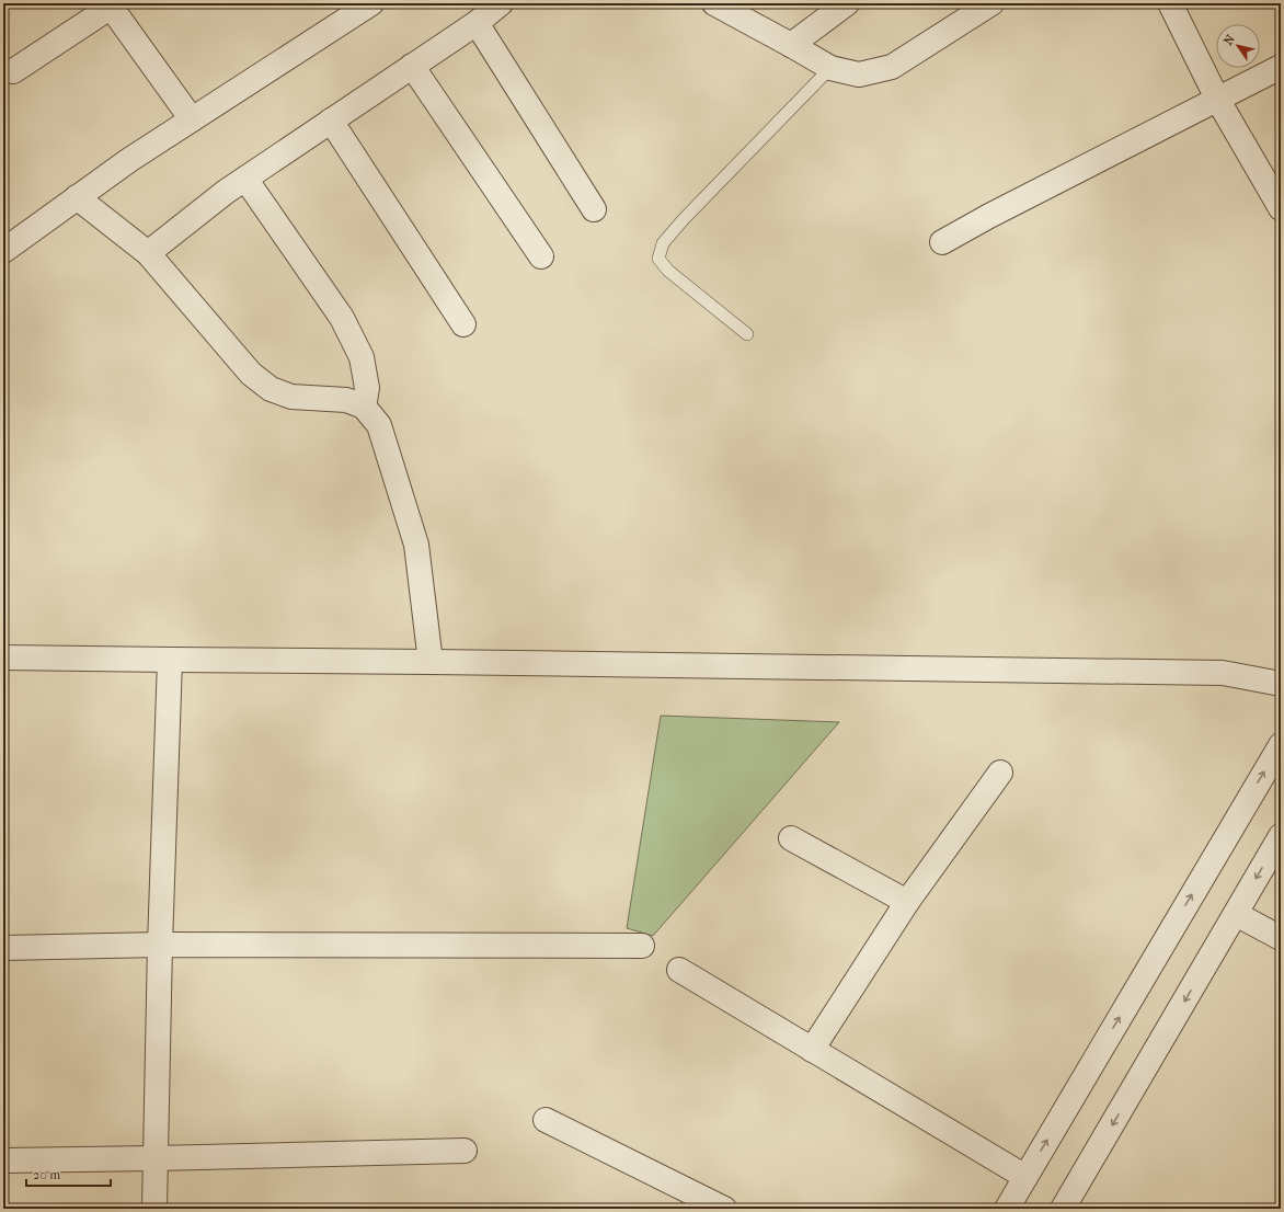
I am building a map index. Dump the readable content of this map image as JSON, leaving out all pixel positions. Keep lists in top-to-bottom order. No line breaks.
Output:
{"scale_bar":"20 m","north":"top left"}
